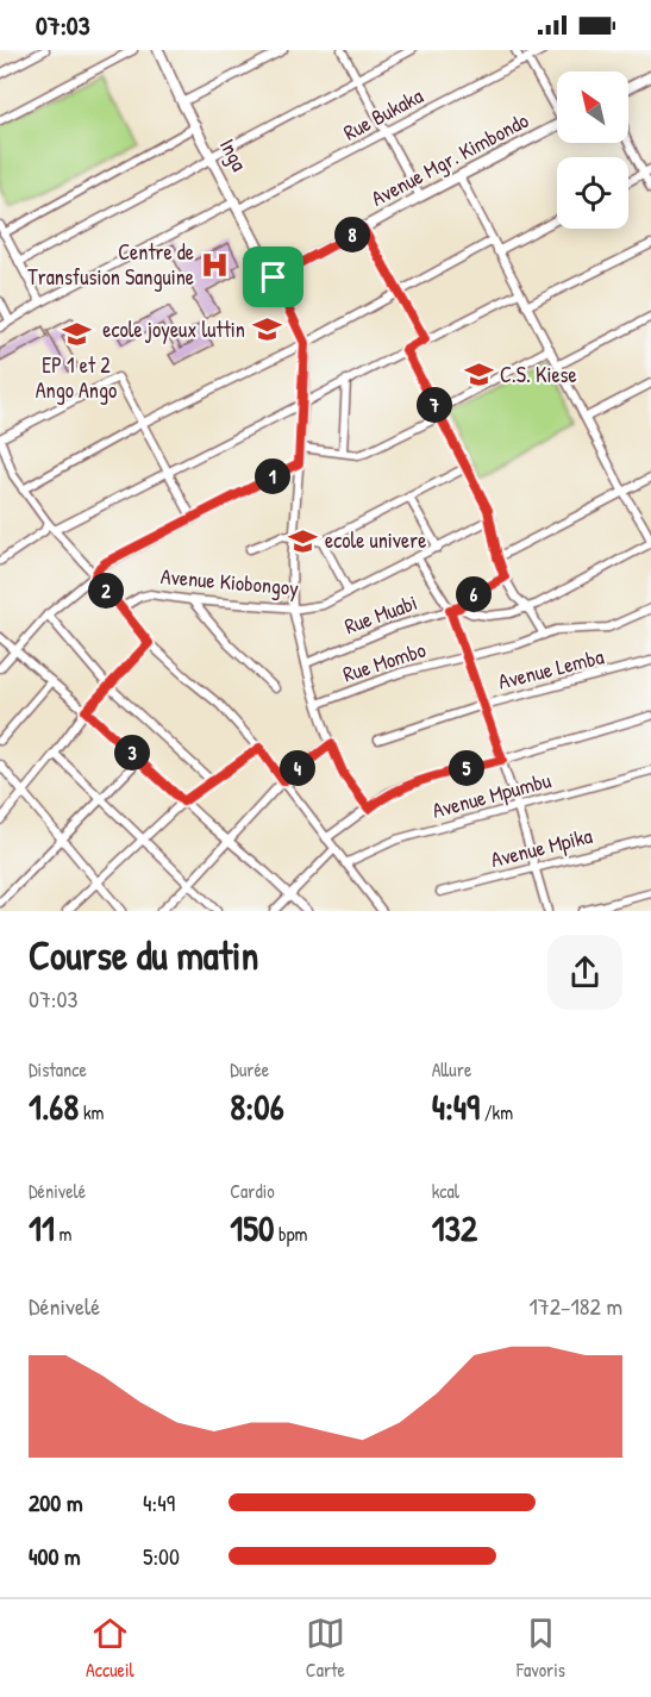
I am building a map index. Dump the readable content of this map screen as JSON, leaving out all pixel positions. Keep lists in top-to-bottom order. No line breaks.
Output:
{"streets":{"street":["Rue Bukaka","Inga","Avenue Mgr. Kimbondo","Avenue Kiobongoy","Rue Muabi","Rue Mombo","Avenue Lemba","Avenue Mpumbu","Avenue Mpika"]},"crossings":[["Rue Bukaka","Inga"],["Inga","Avenue Mgr. Kimbondo"]],"places":{"hospital":["Centre de Transfusion Sanguine"],"school or university":["ecole joyeux luttin","EP 1 et 2 Ango Ango","C.S. Kiese","ecole univere"]},"north":"top left","page":{"status":"07:03","pins":["8","7","1","2","6","3","4","5"],"heading":["Course du matin","07:03"],"stats":[["Distance","1.68 km"],["Durée","8:06"],["Allure","4:49 /km"],["Dénivelé","11 m"],["Cardio","150 bpm"],["kcal","132"]],"chart":["Dénivelé","172–182 m"],"list":[{"name":"200 m","note":"4:49"},{"name":"400 m","note":"5:00"}],"tabs":["Accueil","Carte","Favoris"]}}
